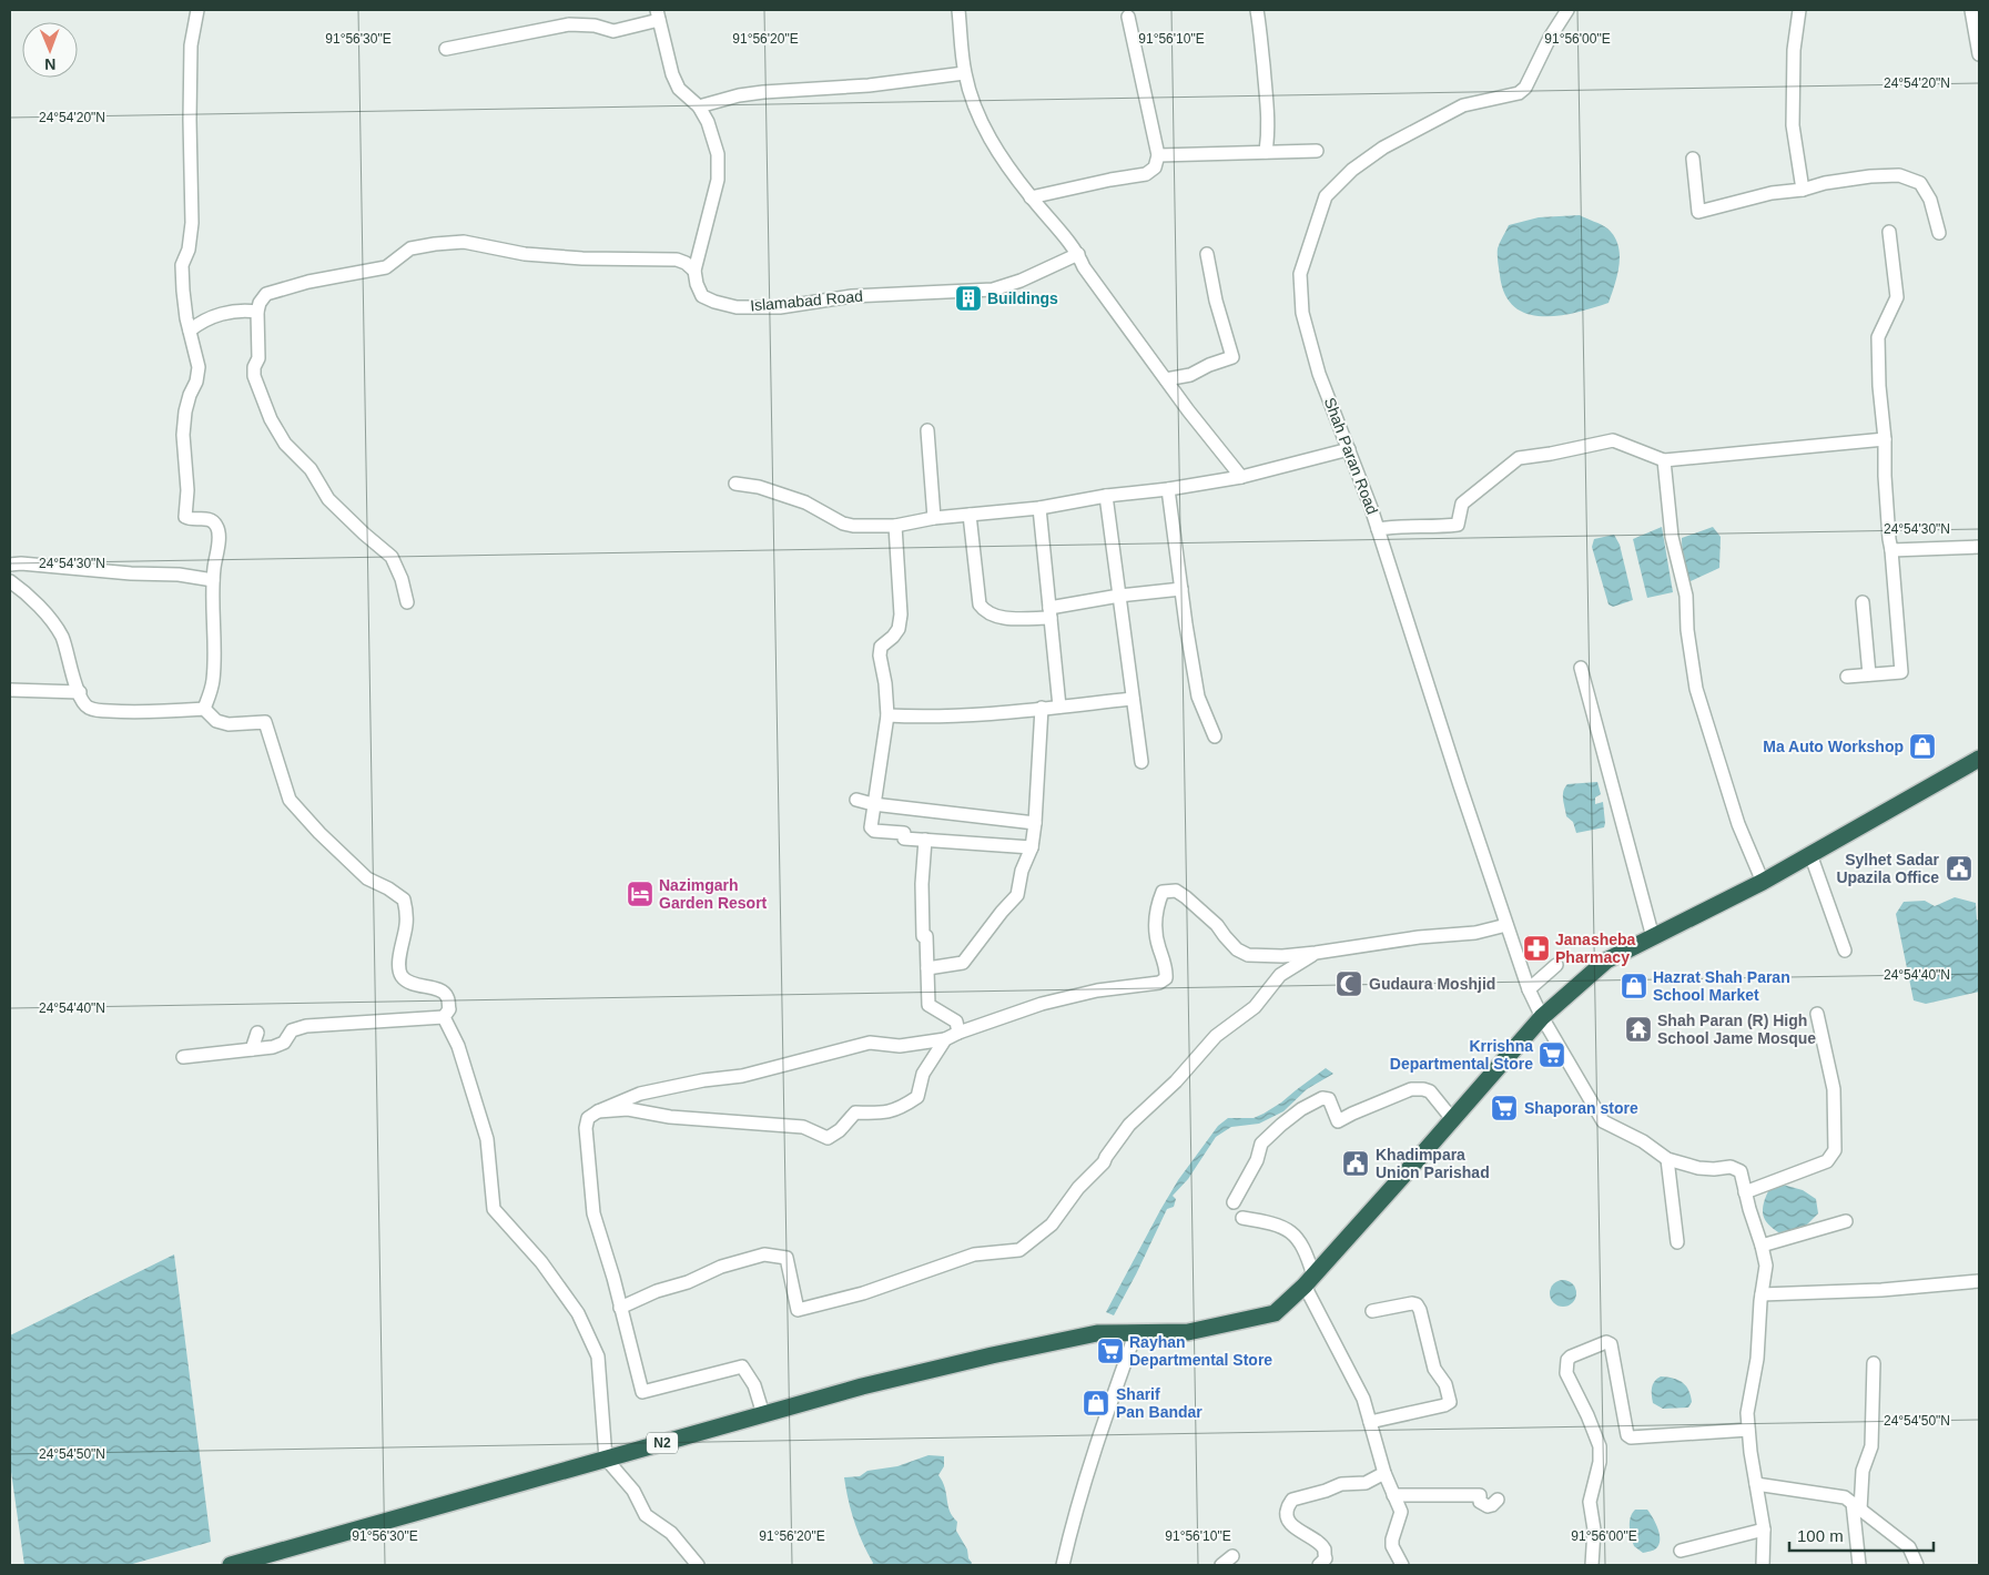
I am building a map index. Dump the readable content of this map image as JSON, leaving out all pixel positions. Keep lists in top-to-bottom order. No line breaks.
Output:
{"streets":{"highway":["N2"],"street":["Islamabad Road","Shah Paran Road"]},"crossings":[["Shah Paran Road","N2"]],"places":{"building":["Buildings"],"shop":["Ma Auto Workshop","Hazrat Shah Paran School Market","Sharif Pan Bandar"],"public building":["Sylhet Sadar Upazila Office","Khadimpara Union Parishad"],"hotel":["Nazimgarh Garden Resort"],"pharmacy":["Janasheba Pharmacy"],"mosque":["Gudaura Moshjid"],"temple":["Shah Paran (R) High School Jame Mosque"],"supermarket":["Krrishna Departmental Store","Shaporan store","Rayhan Departmental Store"]},"scale_bar":"100 m","north":"bottom","coordinates":["91°56'30\"E","91°56'20\"E","91°56'10\"E","91°56'00\"E","24°54'20\"N","24°54'30\"N","24°54'40\"N","24°54'50\"N"]}
